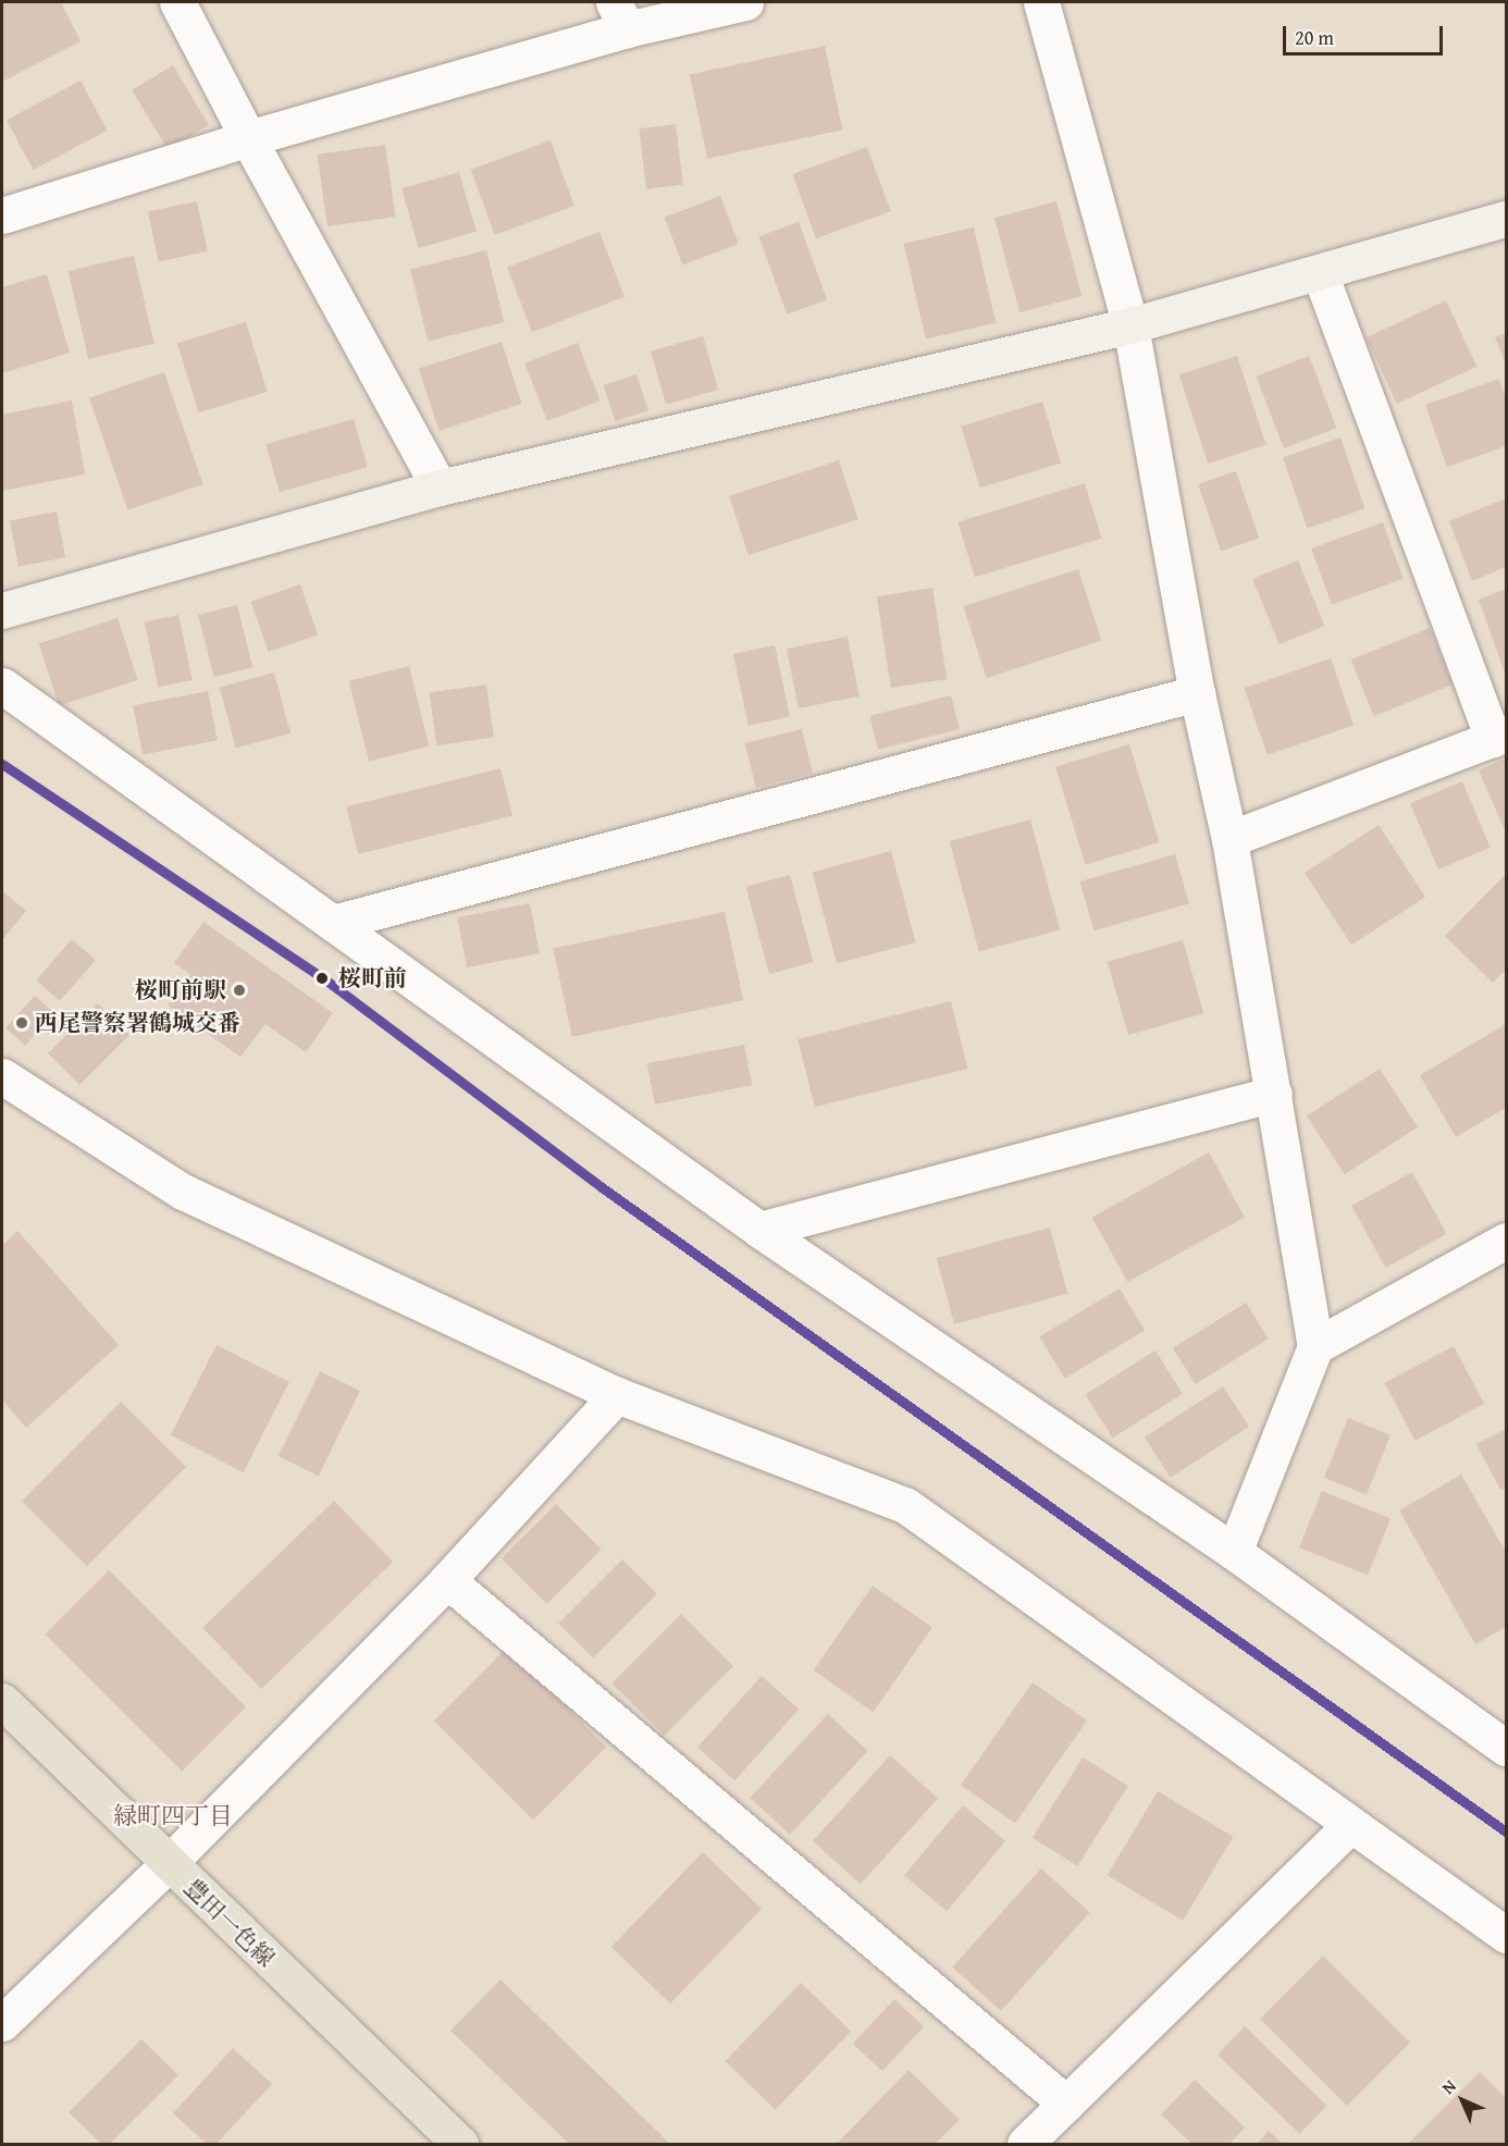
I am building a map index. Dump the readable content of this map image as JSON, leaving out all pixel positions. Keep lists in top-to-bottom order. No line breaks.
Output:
{"streets":{"main road":["豊田一色線"]},"districts":["緑町四丁目"],"places":["桜町前","桜町前駅","西尾警察署鶴城交番"],"scale_bar":"20 m","north":"top left"}
